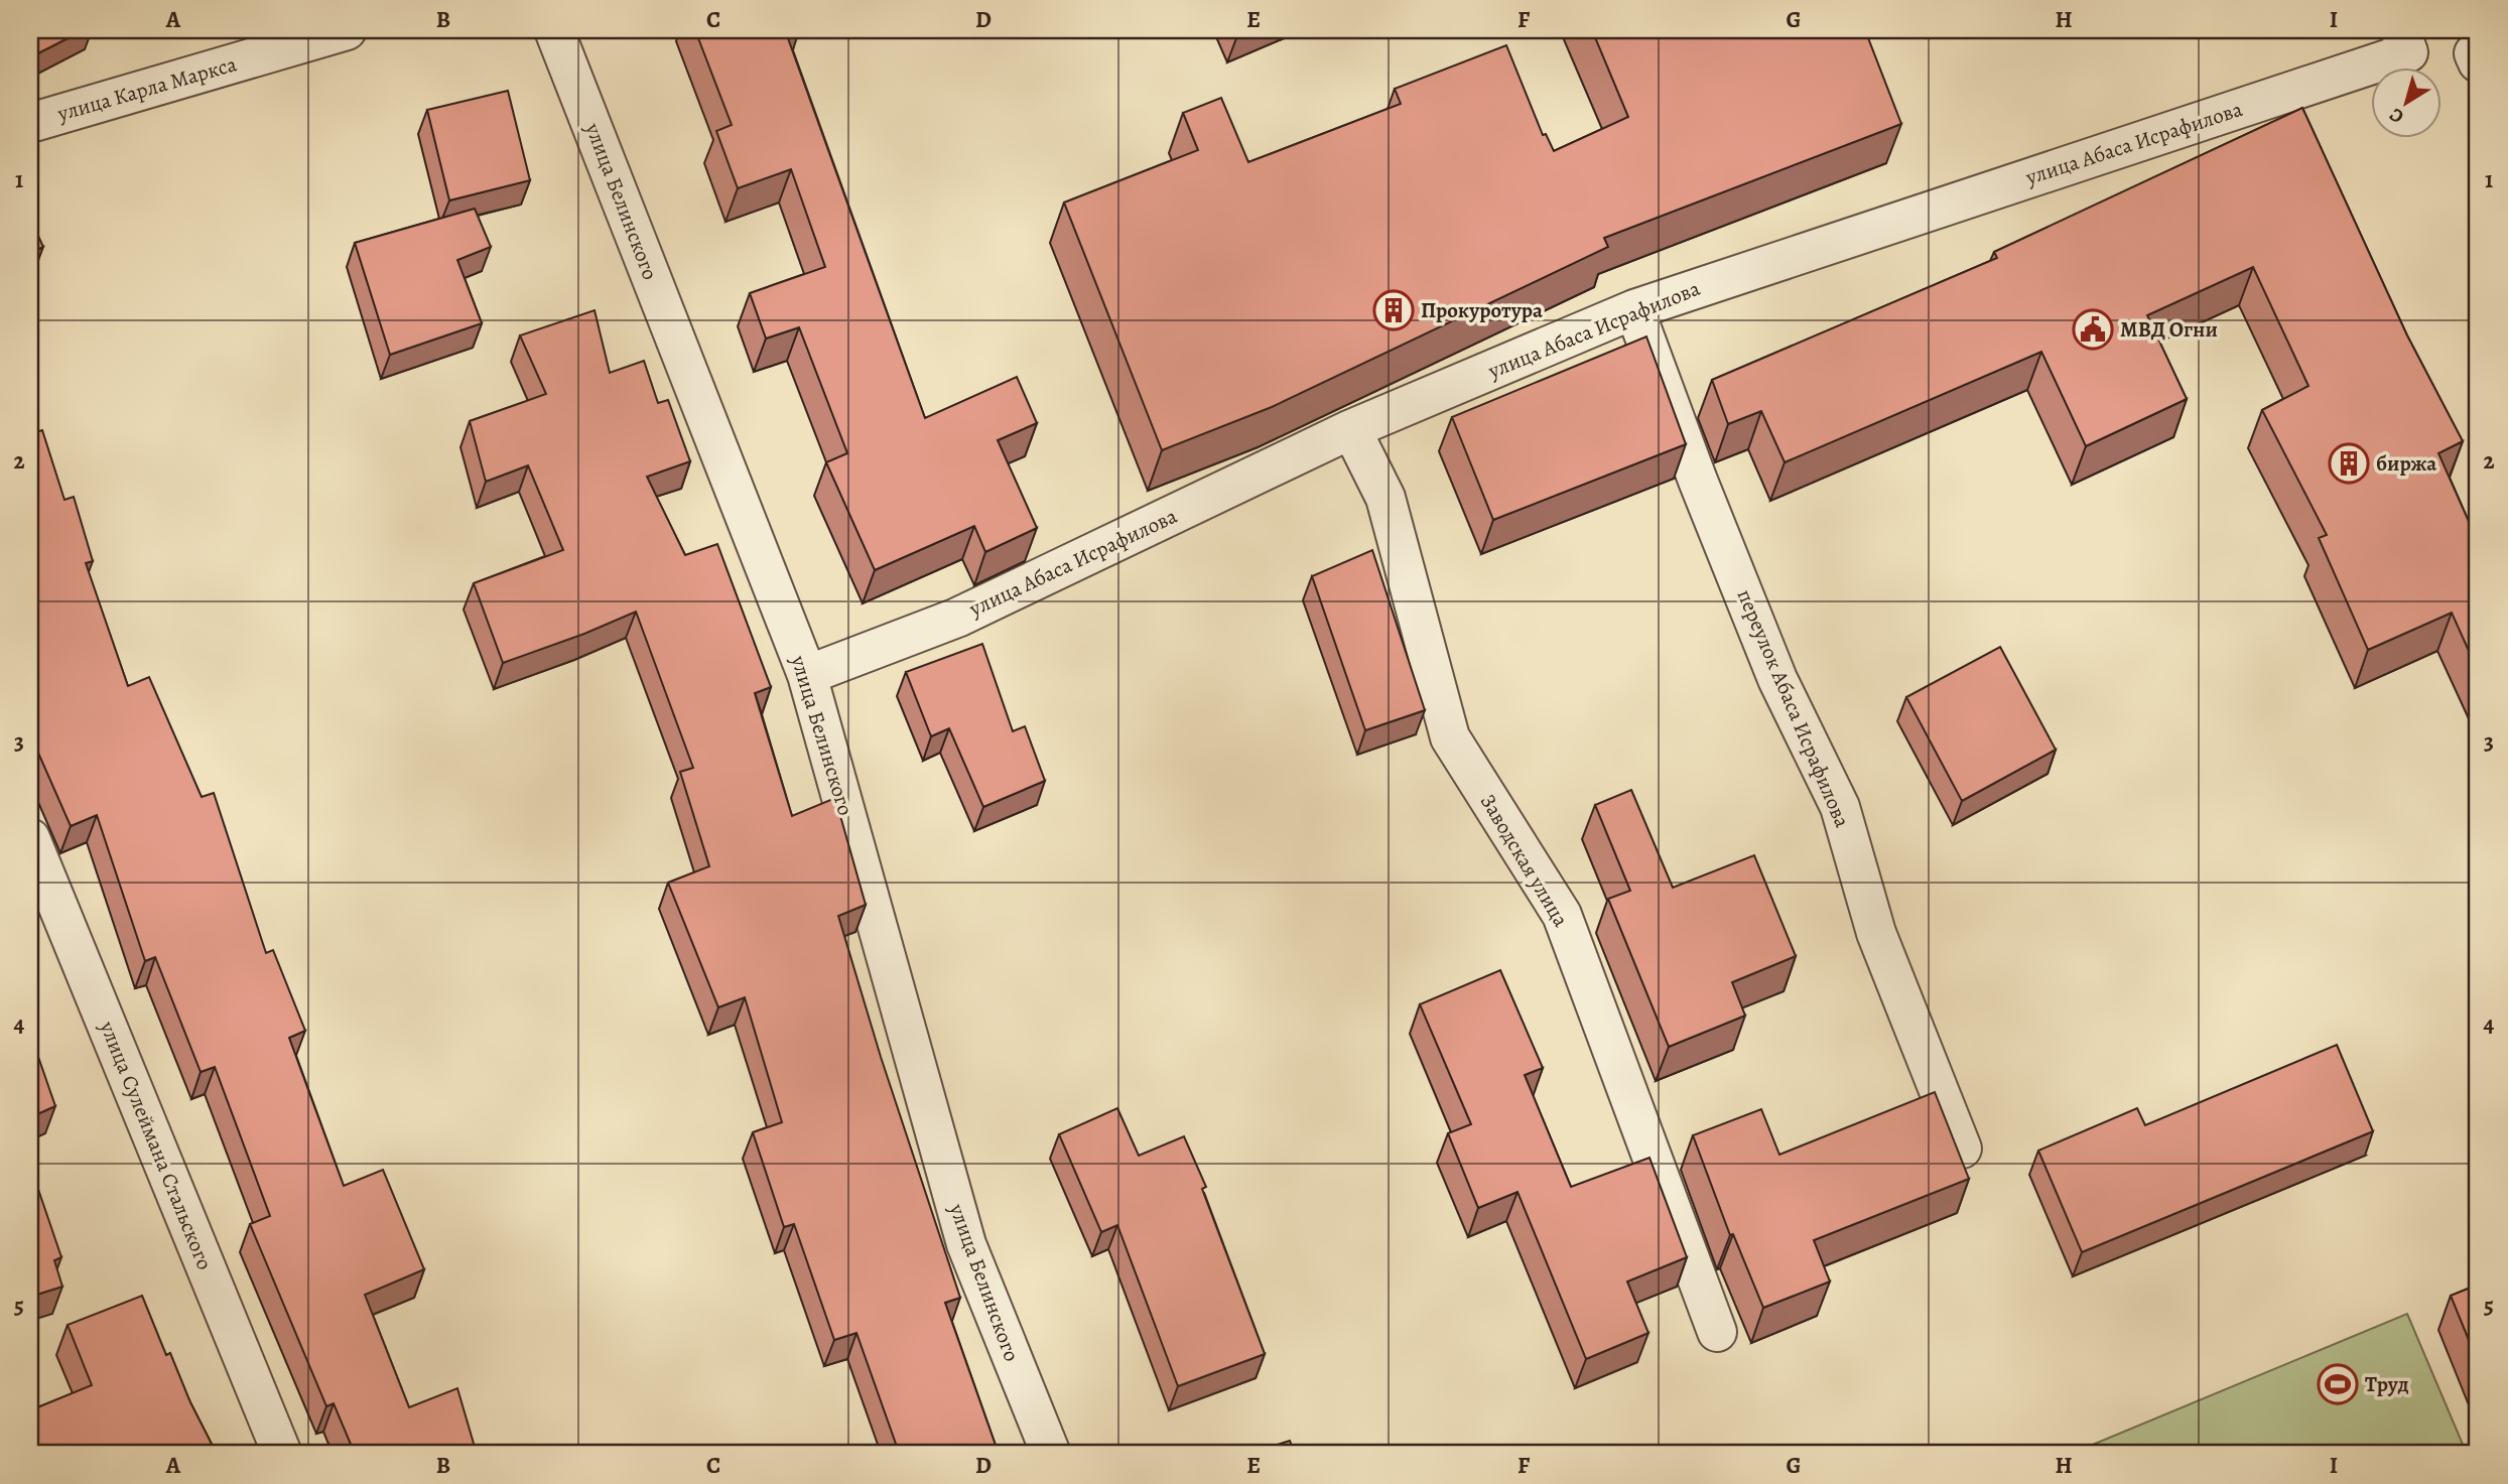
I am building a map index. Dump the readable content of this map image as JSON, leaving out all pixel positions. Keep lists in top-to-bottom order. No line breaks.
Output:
{"streets":{"street":["улица Карла Маркса","улица Абаса Исрафилова","улица Белинского","переулок Абаса Исрафилова","Заводская улица","улица Сулеймана Стальского"]},"crossings":[["улица Абаса Исрафилова","улица Белинского"],["улица Абаса Исрафилова","переулок Абаса Исрафилова"],["улица Абаса Исрафилова","Заводская улица"]],"places":{"building":["Прокуротура","биржа"],"public building":["МВД Огни"],"sports":["Труд"]},"north":"bottom left","grid":{"columns":["A","B","C","D","E","F","G","H","I"],"rows":["1","2","3","4","5"]}}
